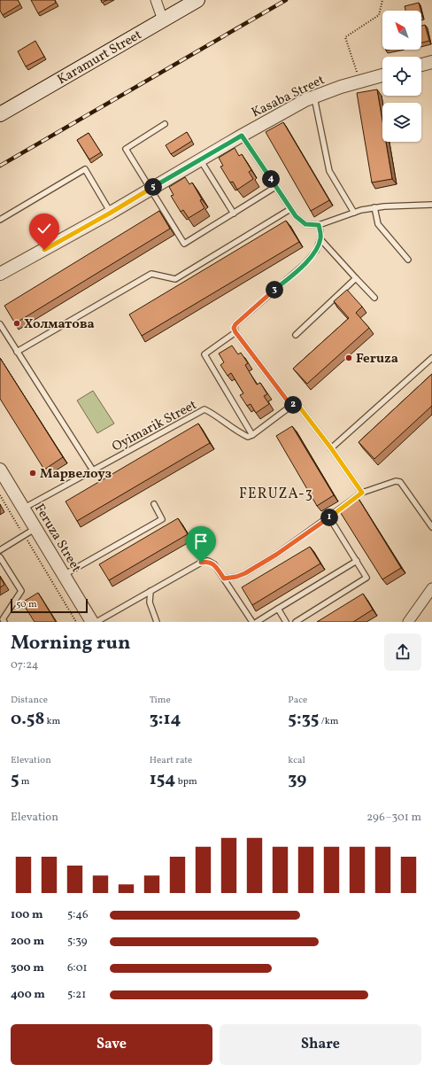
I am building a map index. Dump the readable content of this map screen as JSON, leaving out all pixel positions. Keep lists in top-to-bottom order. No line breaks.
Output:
{"streets":{"main road":["Karamurt Street"],"street":["Kasaba Street","Feruza Street"],"lane":["Oyimarik Street"]},"crossings":[["Oyimarik Street","Feruza Street"]],"districts":["FERUZA-3"],"places":["Холматова","Feruza","Марвелоуз"],"scale_bar":"50 m","north":"top left","page":{"pins":["4","5","3","2","1"],"scale":"50 m","heading":["Morning run","07:24"],"stats":[["Distance","0.58 km"],["Time","3:14"],["Pace","5:35 /km"],["Elevation","5 m"],["Heart rate","154 bpm"],["kcal","39"]],"chart":["Elevation","296–301 m"],"list":[{"name":"100 m","note":"5:46"},{"name":"200 m","note":"5:39"},{"name":"300 m","note":"6:01"},{"name":"400 m","note":"5:21"}],"buttons":["Save","Share"]}}
